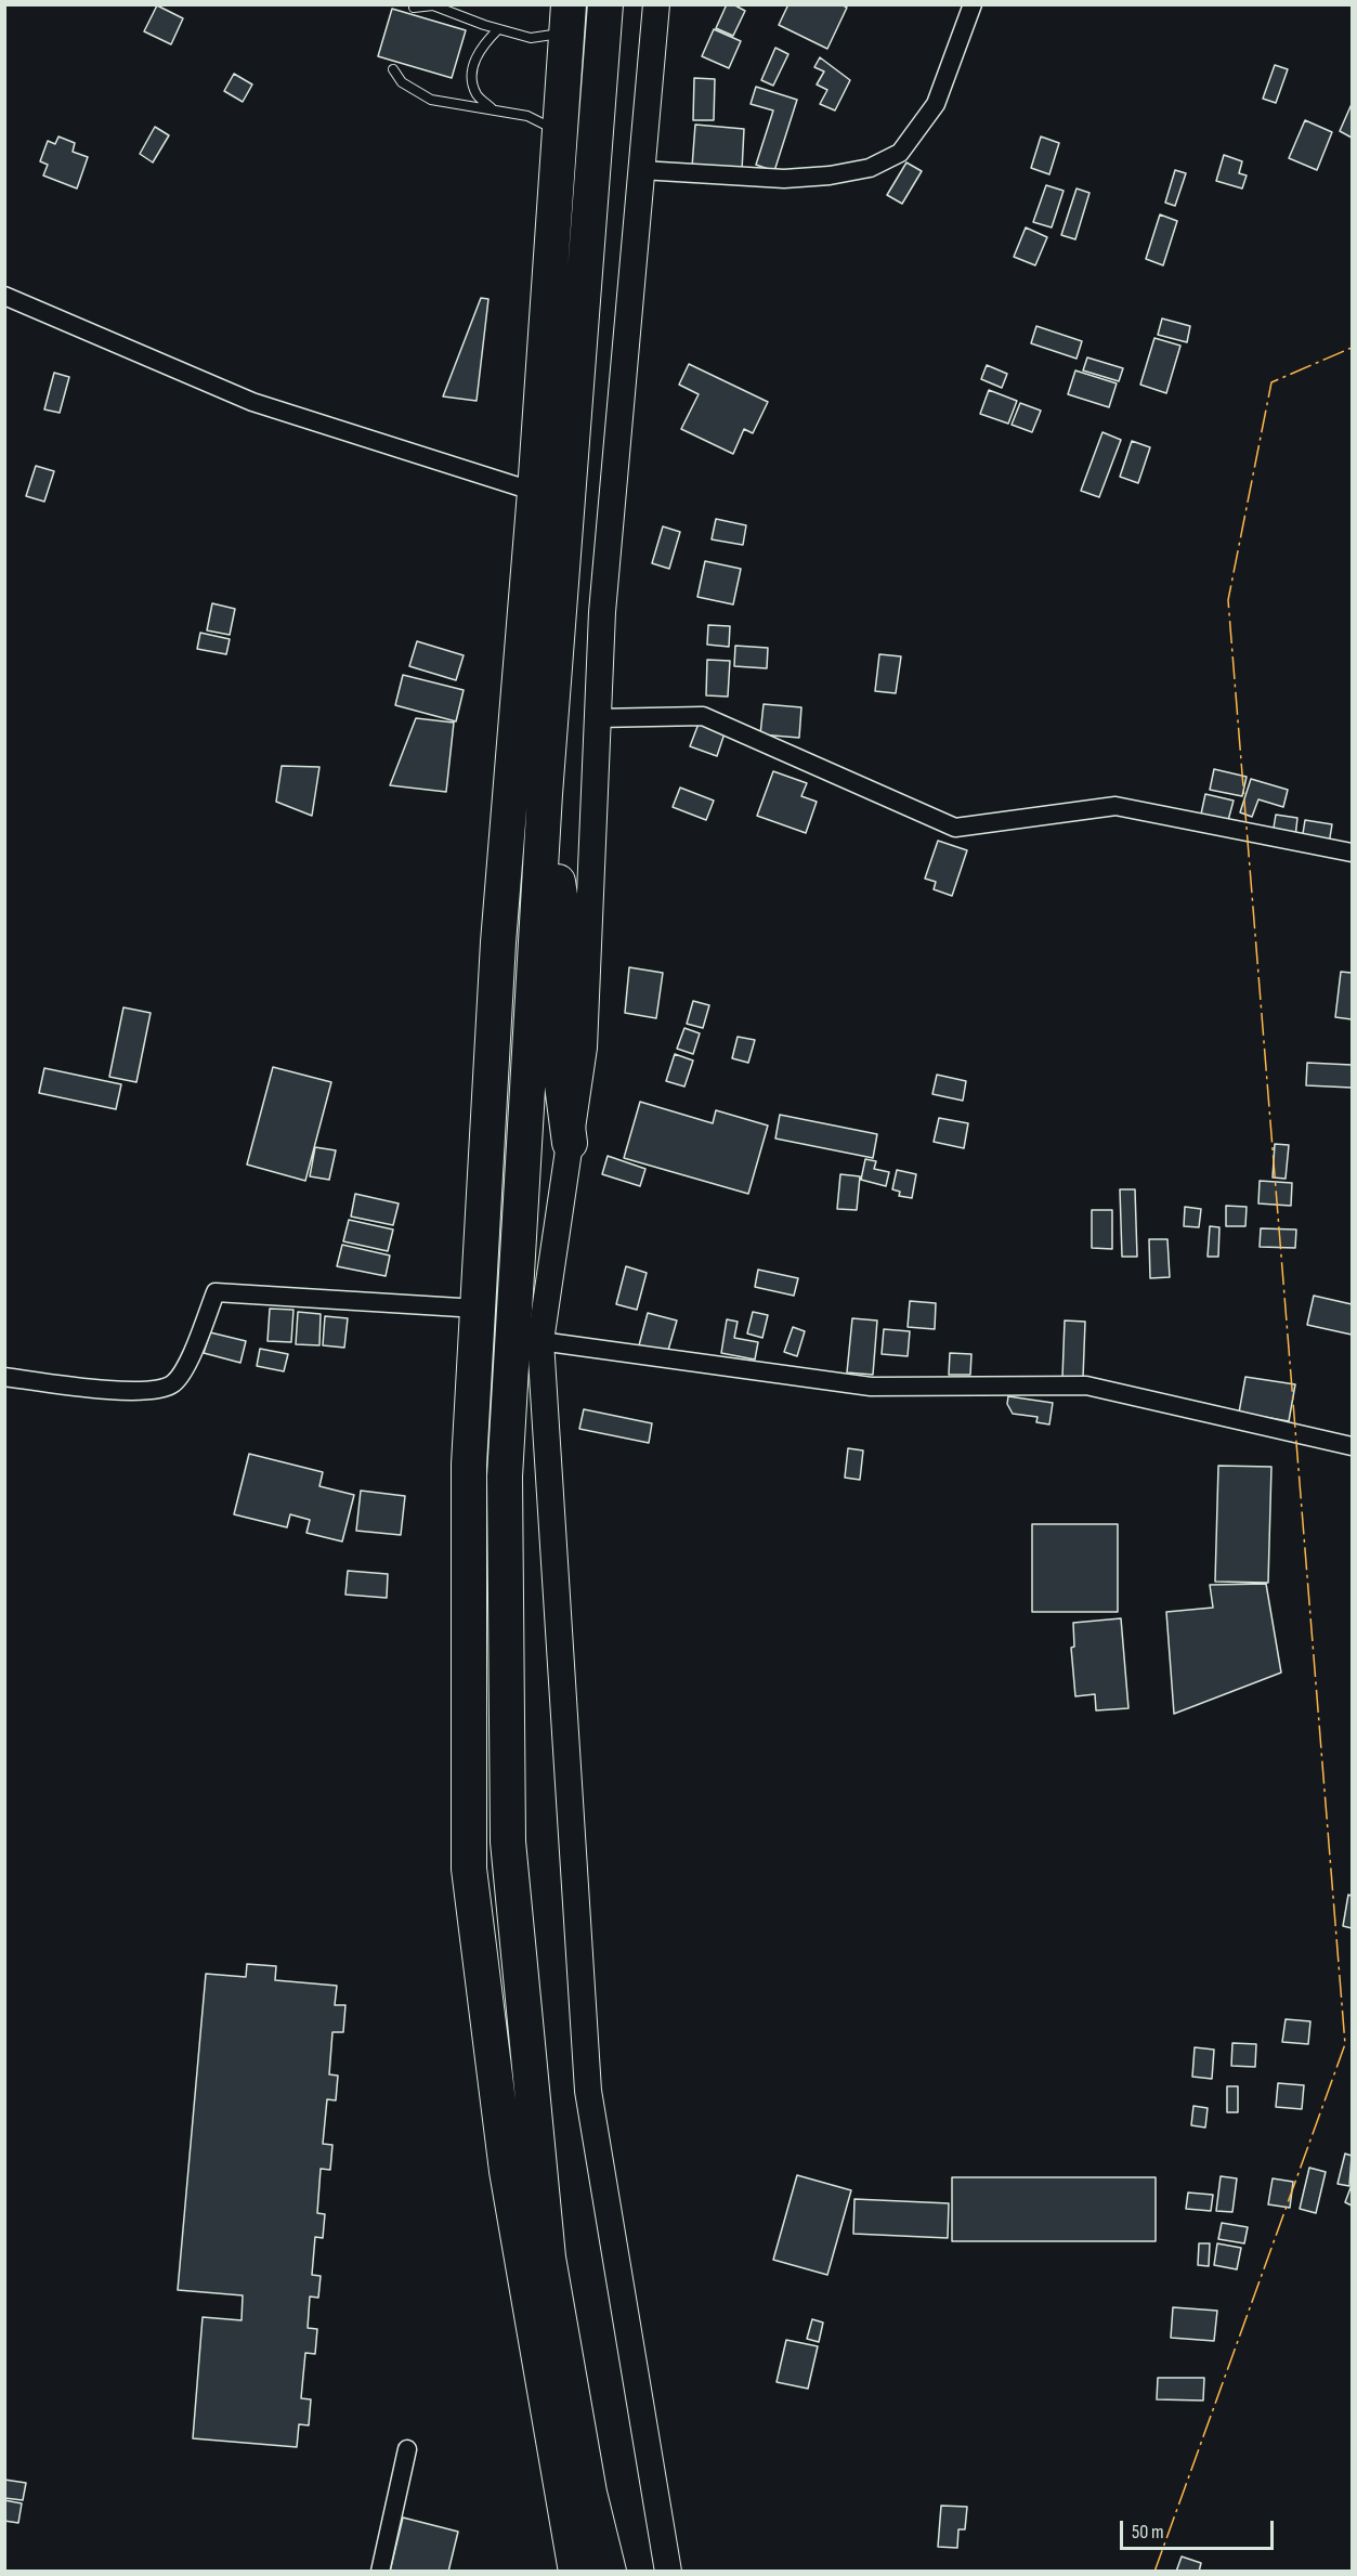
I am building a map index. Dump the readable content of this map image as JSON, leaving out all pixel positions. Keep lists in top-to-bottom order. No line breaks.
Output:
{"scale_bar":"50 m"}
